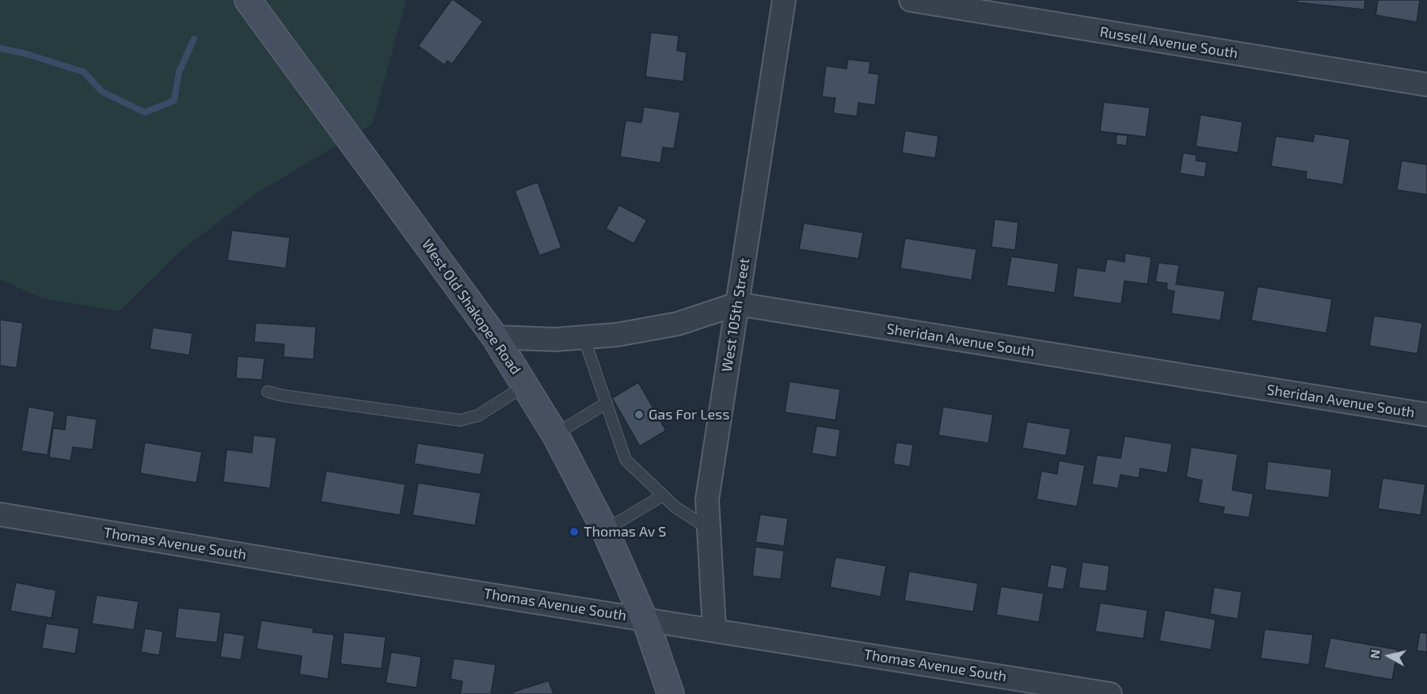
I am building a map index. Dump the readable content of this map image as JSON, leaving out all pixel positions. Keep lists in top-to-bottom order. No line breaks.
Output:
{"streets":{"main road":["West Old Shakopee Road"],"street":["Russell Avenue South","West 105th Street","Sheridan Avenue South","Thomas Avenue South"]},"crossings":[["West Old Shakopee Road","Sheridan Avenue South"],["West Old Shakopee Road","Thomas Avenue South"],["West 105th Street","Sheridan Avenue South"],["West 105th Street","Thomas Avenue South"]],"places":["Gas For Less","Thomas Av S"],"north":"left"}
